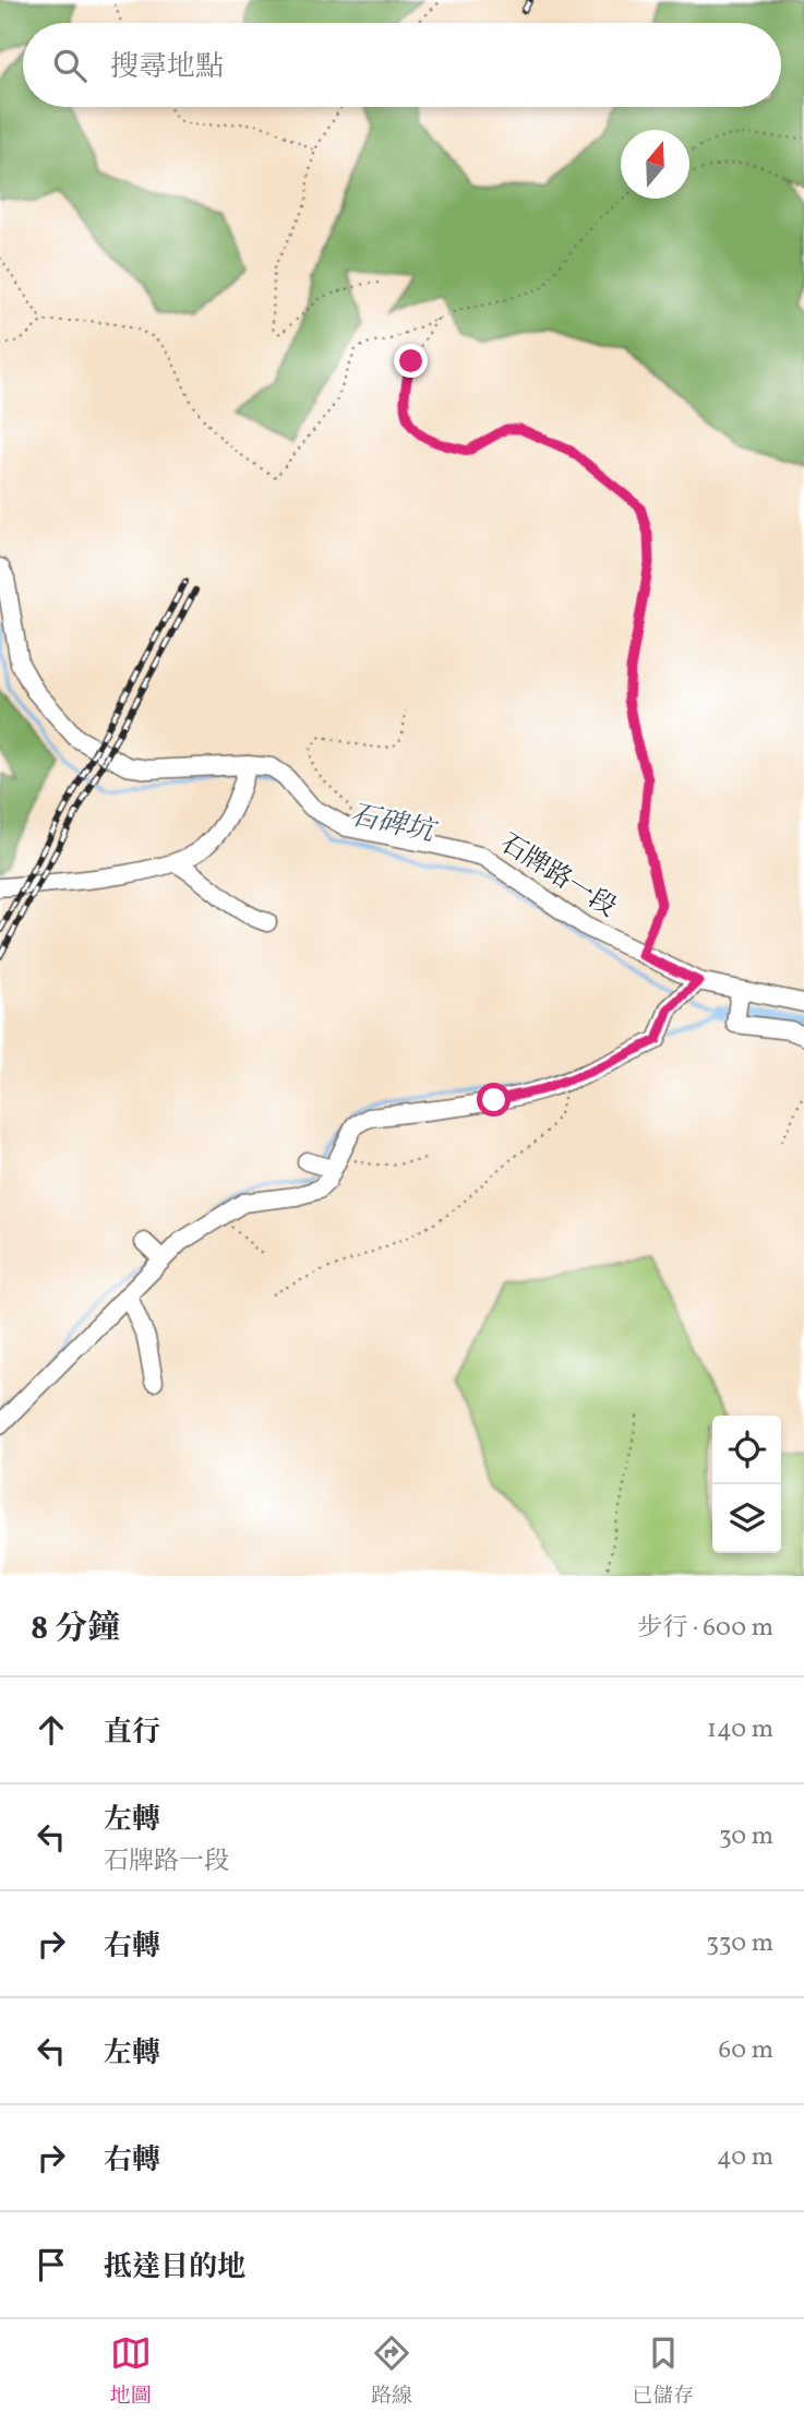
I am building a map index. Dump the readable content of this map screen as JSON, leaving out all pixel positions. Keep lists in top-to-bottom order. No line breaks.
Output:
{"streets":{"street":["石牌路一段"]},"water":["石碑坑"],"north":"top","page":{"search":"搜尋地點","heading":["8 分鐘","步行 · 600 m"],"list":[["直行","140 m"],["左轉","石牌路一段","30 m"],["右轉","330 m"],["左轉","60 m"],["右轉","40 m"],"抵達目的地"],"nav":["地圖","路線","已儲存"]}}
